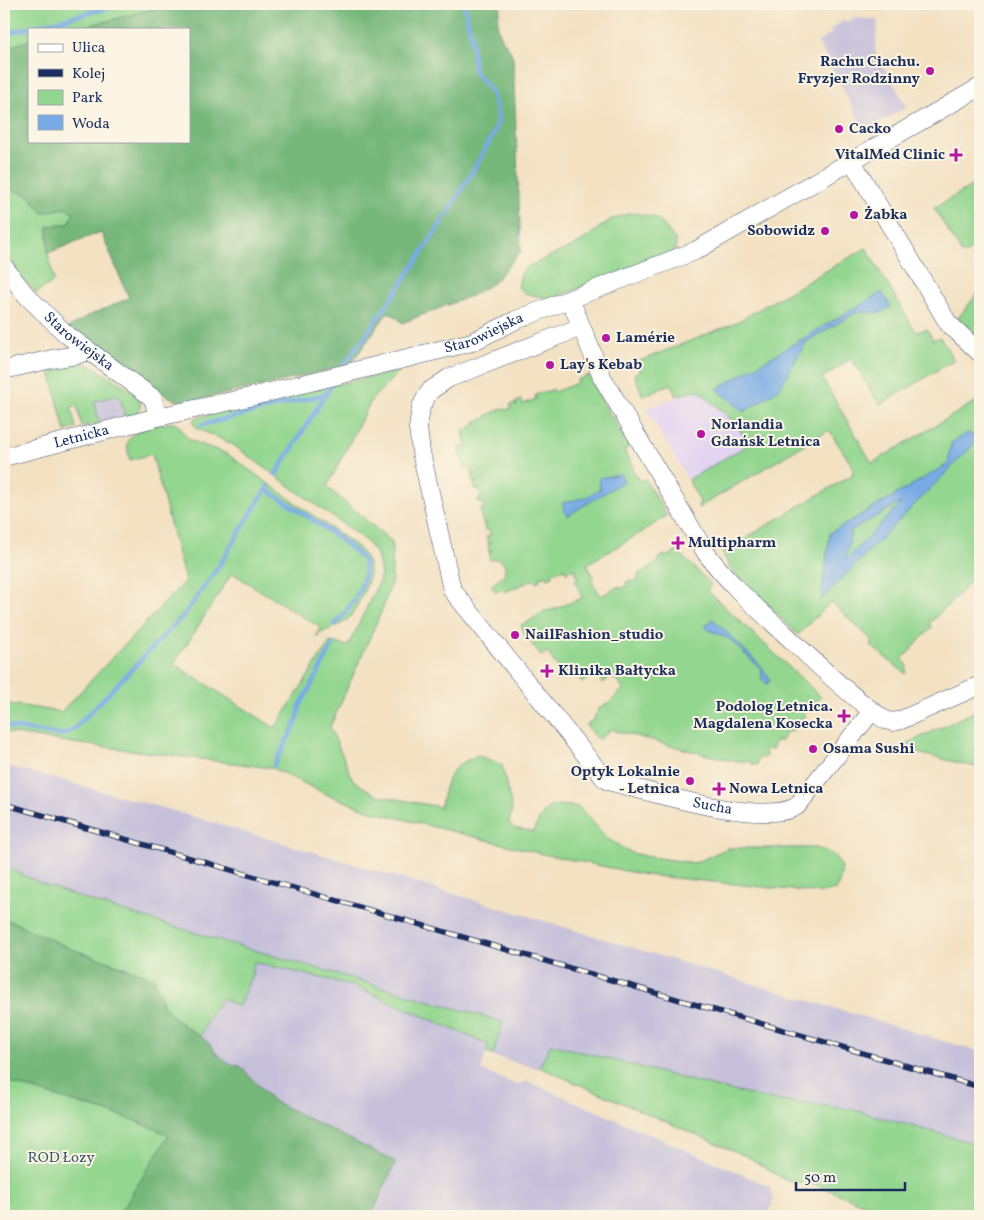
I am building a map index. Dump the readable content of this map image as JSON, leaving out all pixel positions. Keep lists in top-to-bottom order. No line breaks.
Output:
{"streets":{"street":["Starowiejska","Letnicka","Sucha"]},"crossings":[["Starowiejska","Letnicka"],["Starowiejska","Sucha"]],"parks":["ROD Łozy"],"places":{"other":["Rachu Ciachu. Fryzjer Rodzinny","Cacko","Żabka","Sobowidz","Lamérie","Lay's Kebab","Norlandia Gdańsk Letnica","NailFashion_studio","Osama Sushi","Optyk Lokalnie - Letnica"],"health":["VitalMed Clinic","Multipharm","Klinika Bałtycka","Podolog Letnica. Magdalena Kosecka","Nowa Letnica"]},"legend":["Ulica","Kolej","Park","Woda"],"scale_bar":"50 m"}
